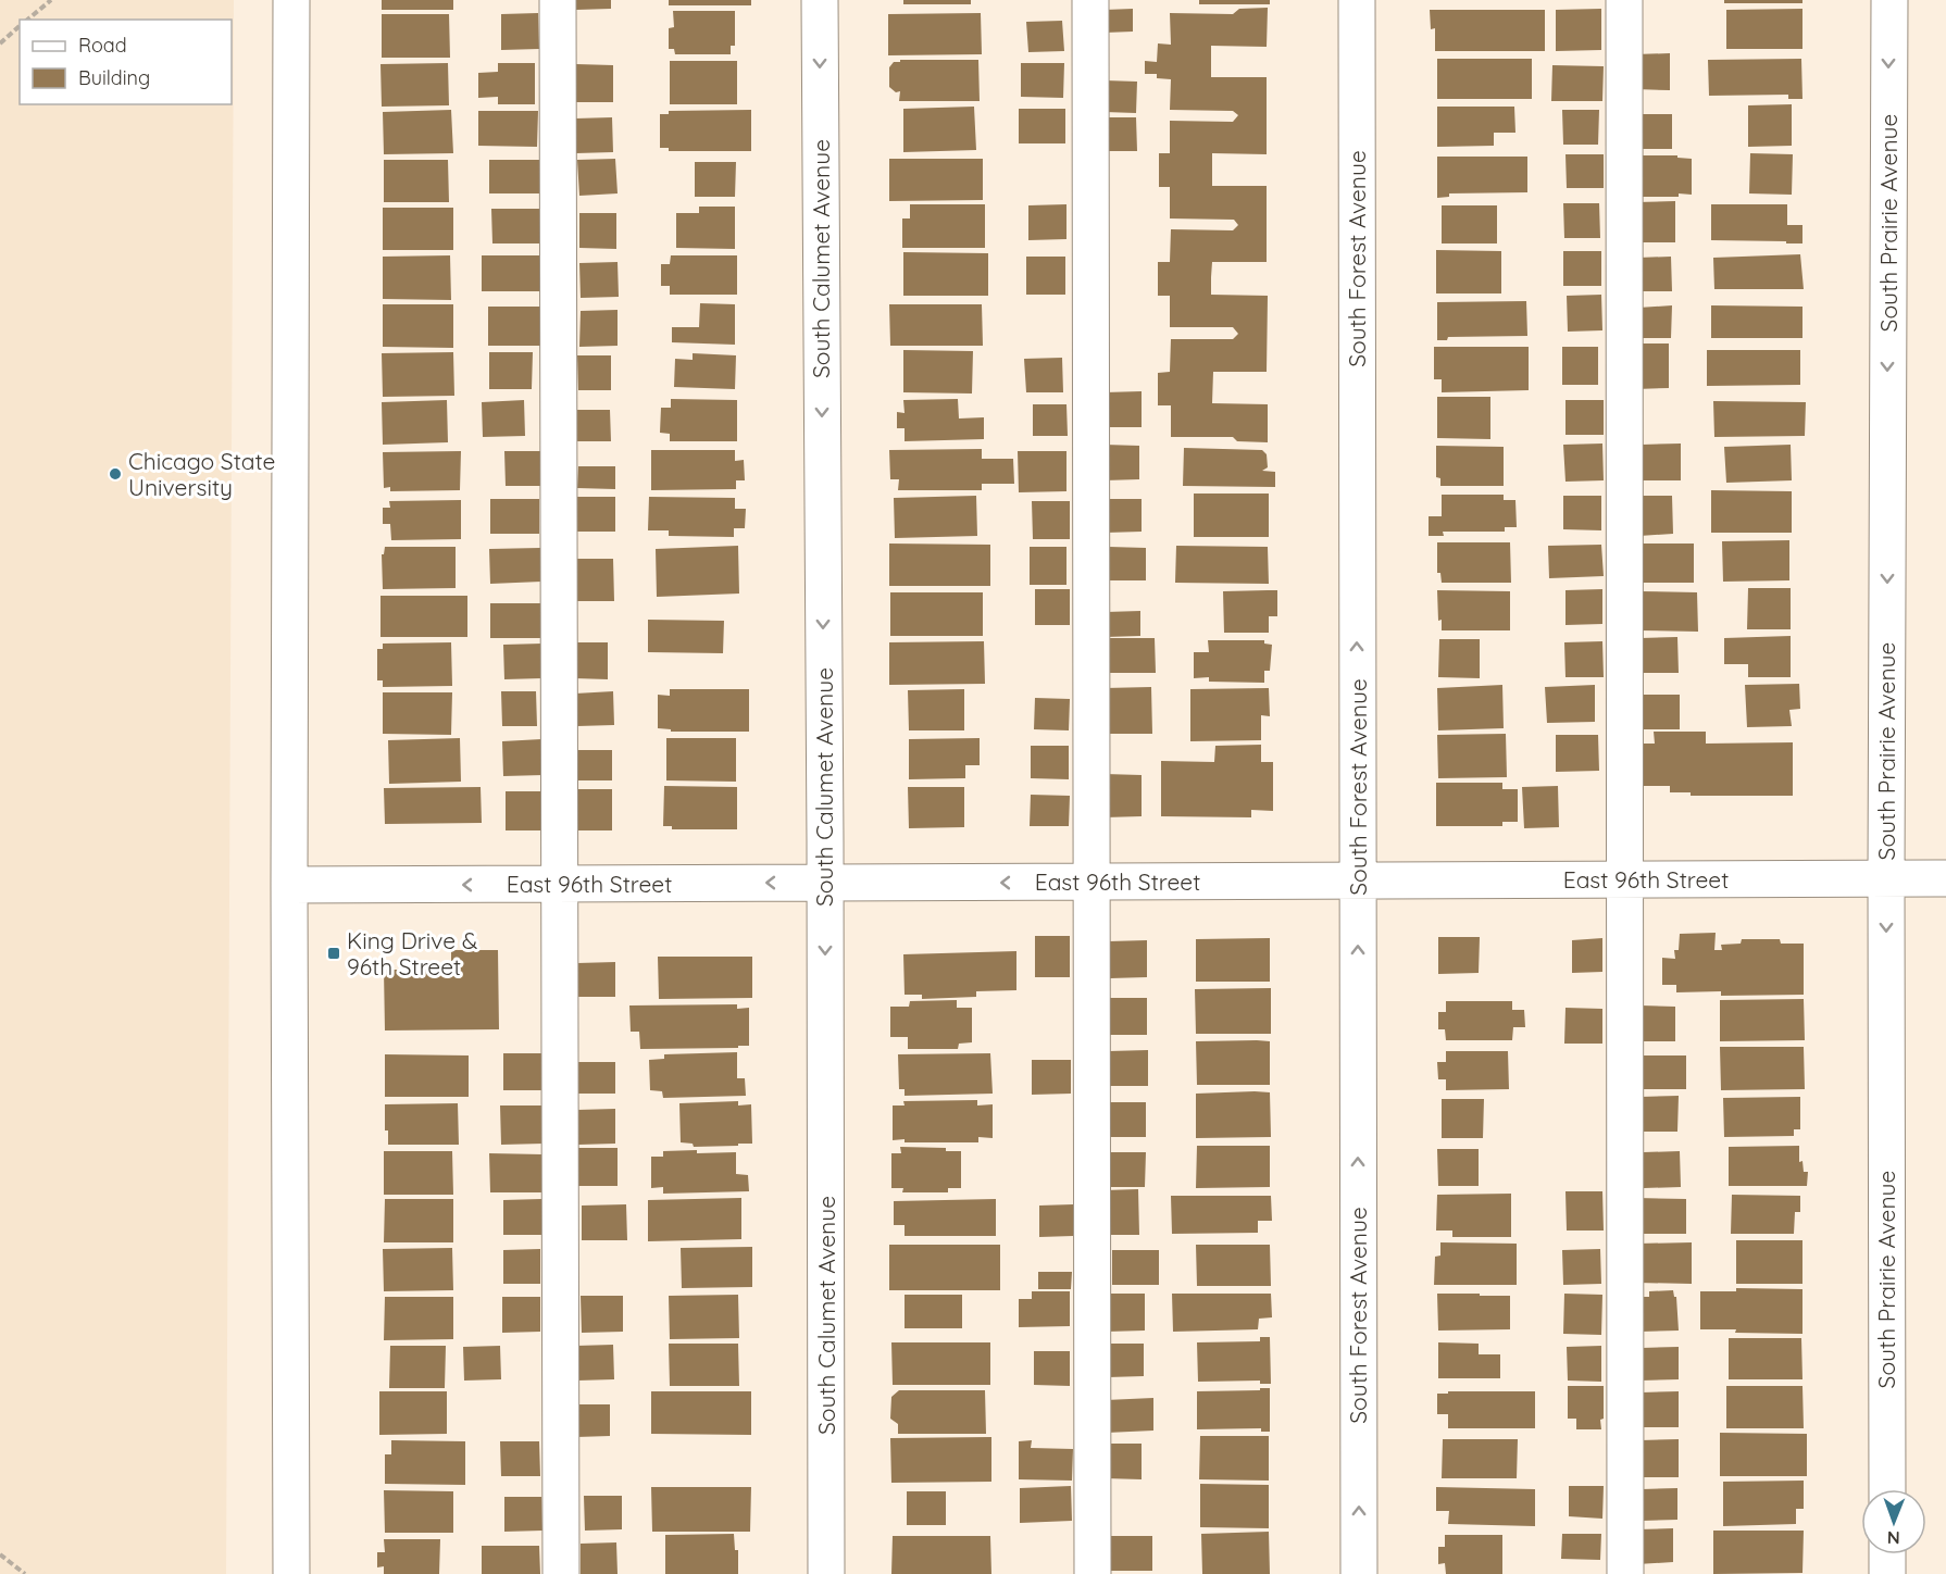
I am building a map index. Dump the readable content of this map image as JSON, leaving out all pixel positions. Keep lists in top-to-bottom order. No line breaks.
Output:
{"streets":{"street":["South Prairie Avenue","South Calumet Avenue","South Forest Avenue","East 96th Street"]},"crossings":[["South Prairie Avenue","East 96th Street"],["South Calumet Avenue","East 96th Street"],["South Forest Avenue","East 96th Street"]],"one_way":["East 96th Street"],"places":{"other":["Chicago State University"],"transit":["King Drive & 96th Street"]},"legend":["Road","Building"],"north":"bottom"}
